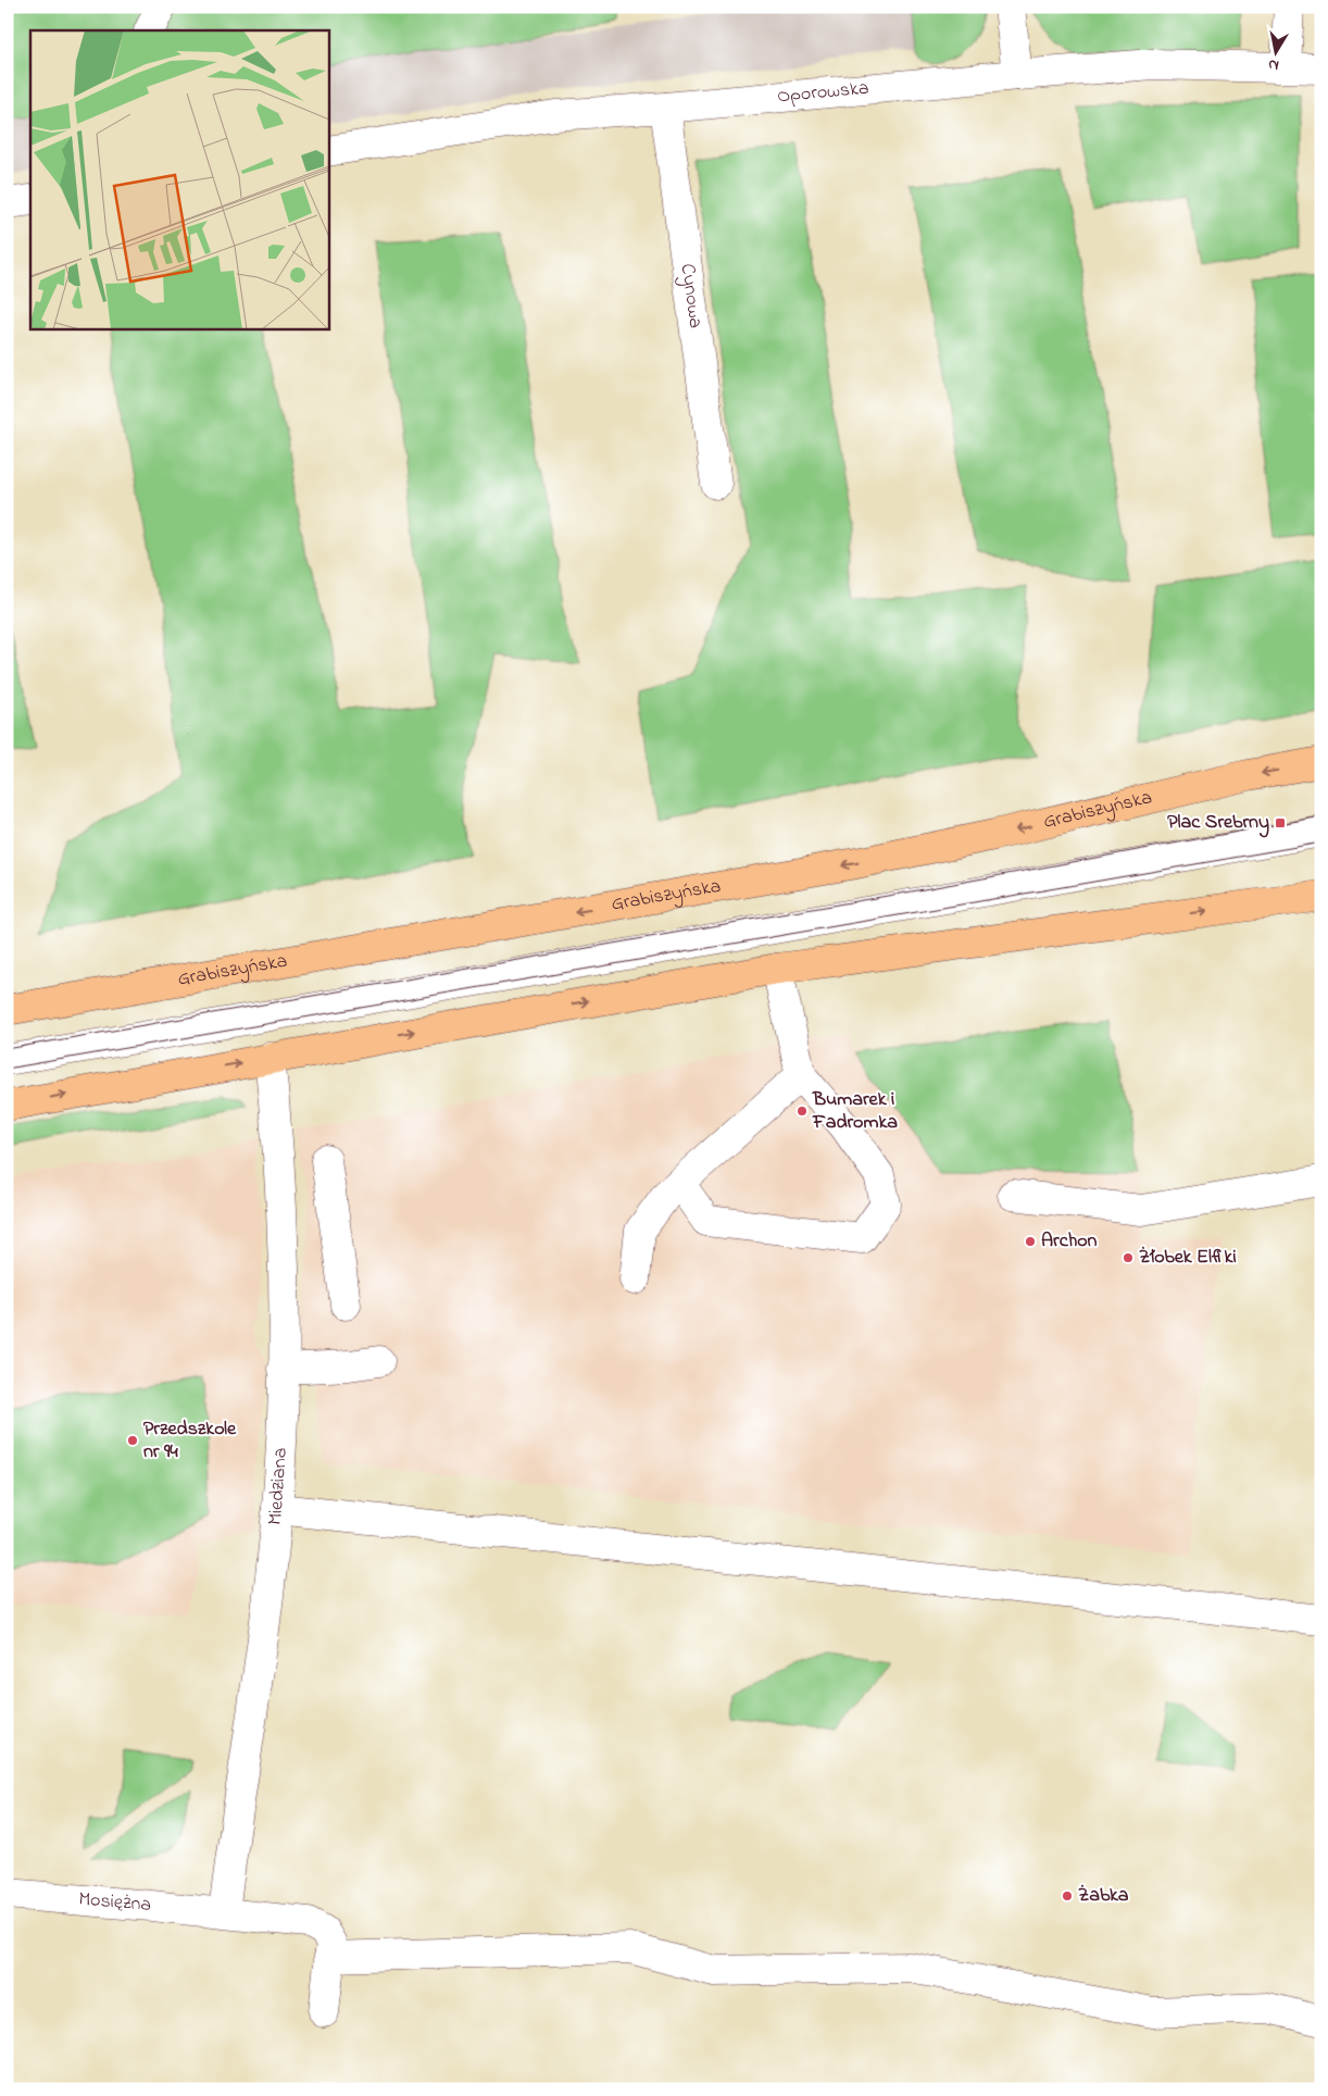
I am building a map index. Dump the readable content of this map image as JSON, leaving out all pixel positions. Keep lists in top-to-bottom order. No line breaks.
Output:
{"streets":{"main road":["Grabiszyńska"],"street":["Oporowska","Cynowa","Miedziana","Mosiężna"]},"crossings":[["Oporowska","Cynowa"],["Miedziana","Mosiężna"]],"places":{"transit":["Plac Srebrny"],"other":["Bumarek i Fadromka","Archon","Żłobek Elfiki","Przedszkole nr 94","Żabka"]},"north":"bottom"}
